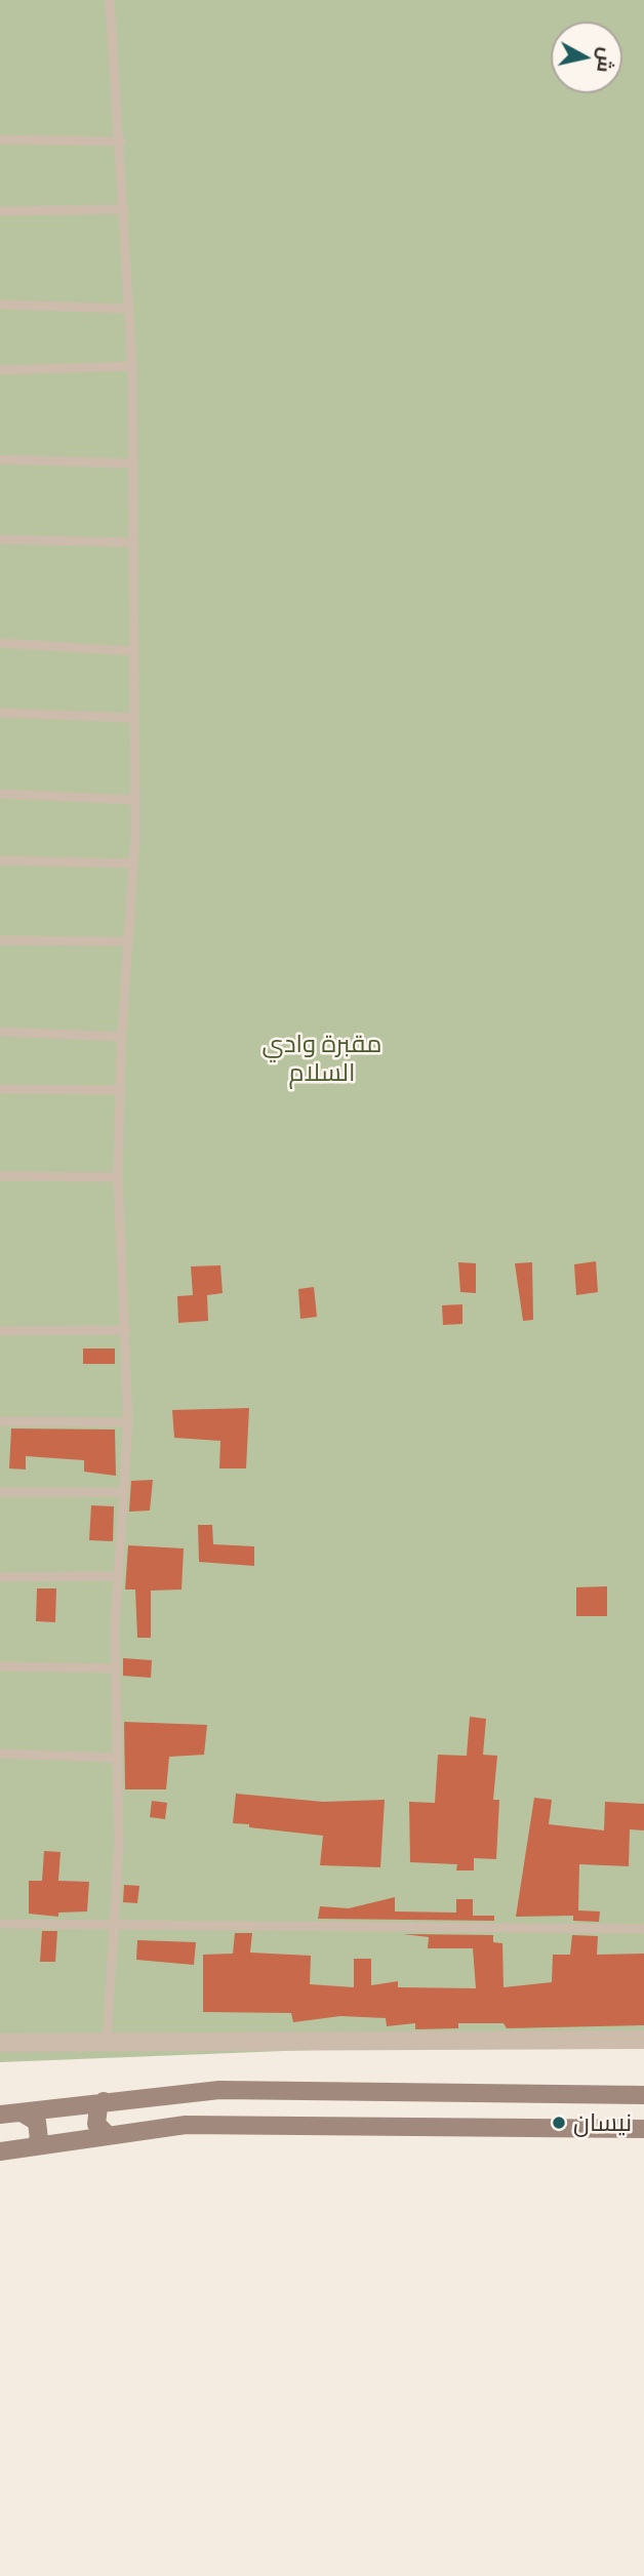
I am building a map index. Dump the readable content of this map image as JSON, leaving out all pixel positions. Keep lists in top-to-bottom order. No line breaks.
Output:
{"parks":["مقبرة وادي السلام"],"places":["نيسان"],"north":"right"}
